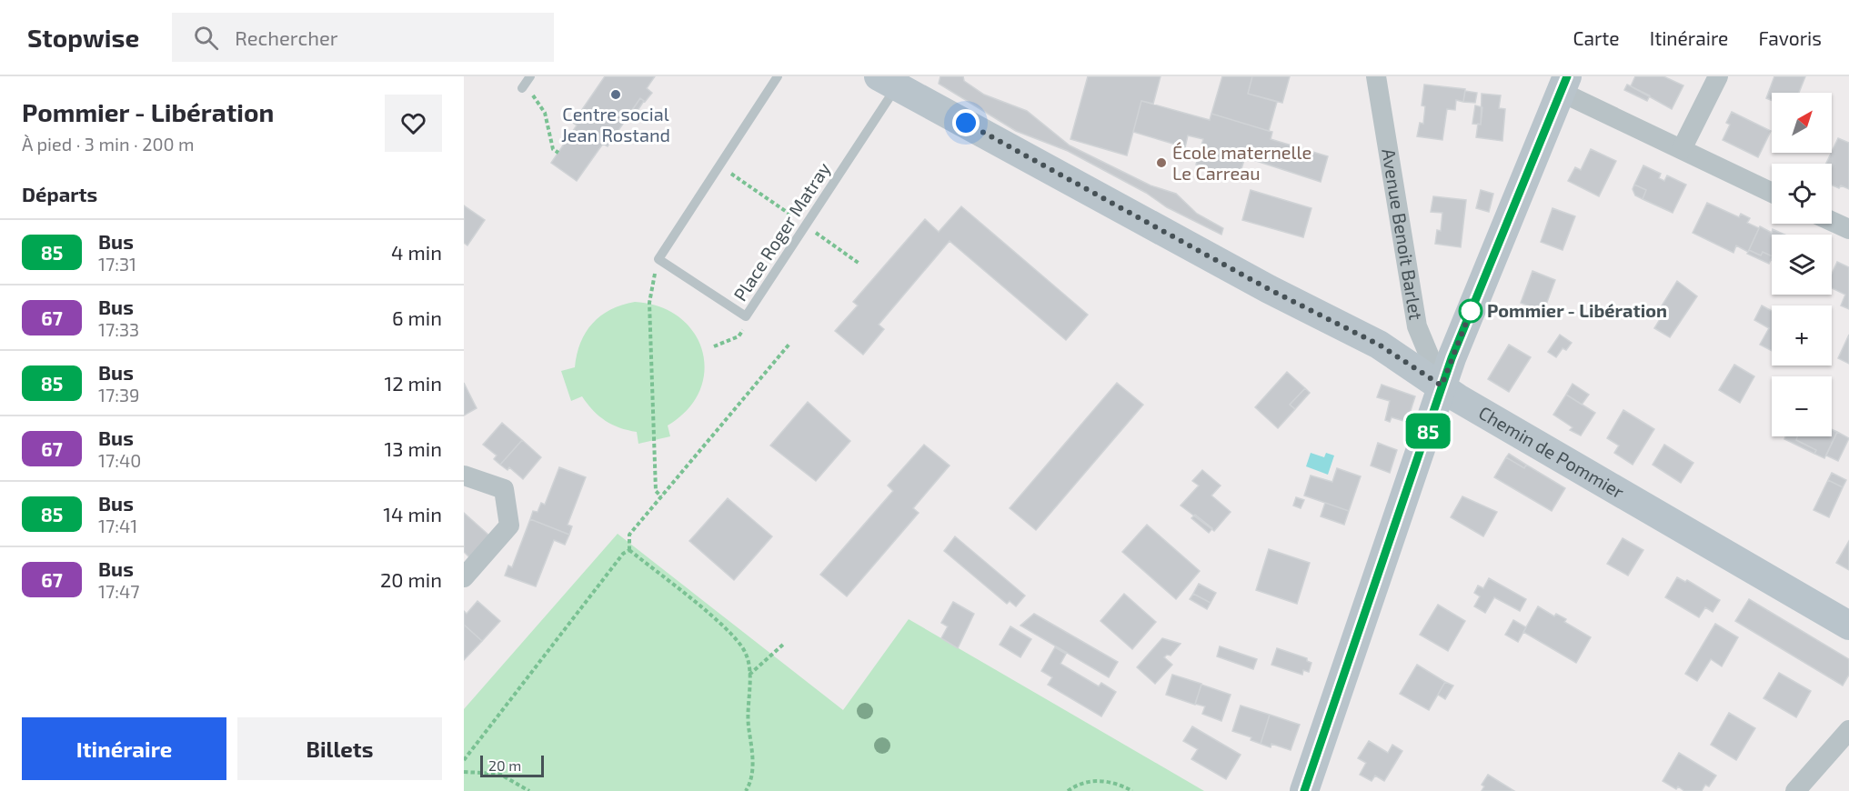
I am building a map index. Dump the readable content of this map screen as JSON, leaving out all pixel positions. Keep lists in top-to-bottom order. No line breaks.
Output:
{"streets":{"street":["Avenue Benoit Barlet","Chemin de Pommier"],"lane":["Place Roger Matray"]},"crossings":[["Place Roger Matray","Chemin de Pommier"],["Avenue Benoit Barlet","Chemin de Pommier"]],"places":["Centre social Jean Rostand","École maternelle Le Carreau","Pommier - Libération"],"lines":["bus line 85"],"scale_bar":"20 m","north":"top right","page":{"header":"Stopwise","search":"Rechercher","nav":["Carte","Itinéraire","Favoris"],"heading":[["Pommier - Libération","À pied · 3 min · 200 m"],"Départs"],"on_map":"85","map_buttons":["+","−"],"list":[{"mark":"85","name":"Bus","note":"17:31","value":"4 min"},{"mark":"67","name":"Bus","note":"17:33","value":"6 min"},{"mark":"85","name":"Bus","note":"17:39","value":"12 min"},{"mark":"67","name":"Bus","note":"17:40","value":"13 min"},{"mark":"85","name":"Bus","note":"17:41","value":"14 min"},{"mark":"67","name":"Bus","note":"17:47","value":"20 min"}],"buttons":["Itinéraire","Billets"],"scale":"20 m"}}
